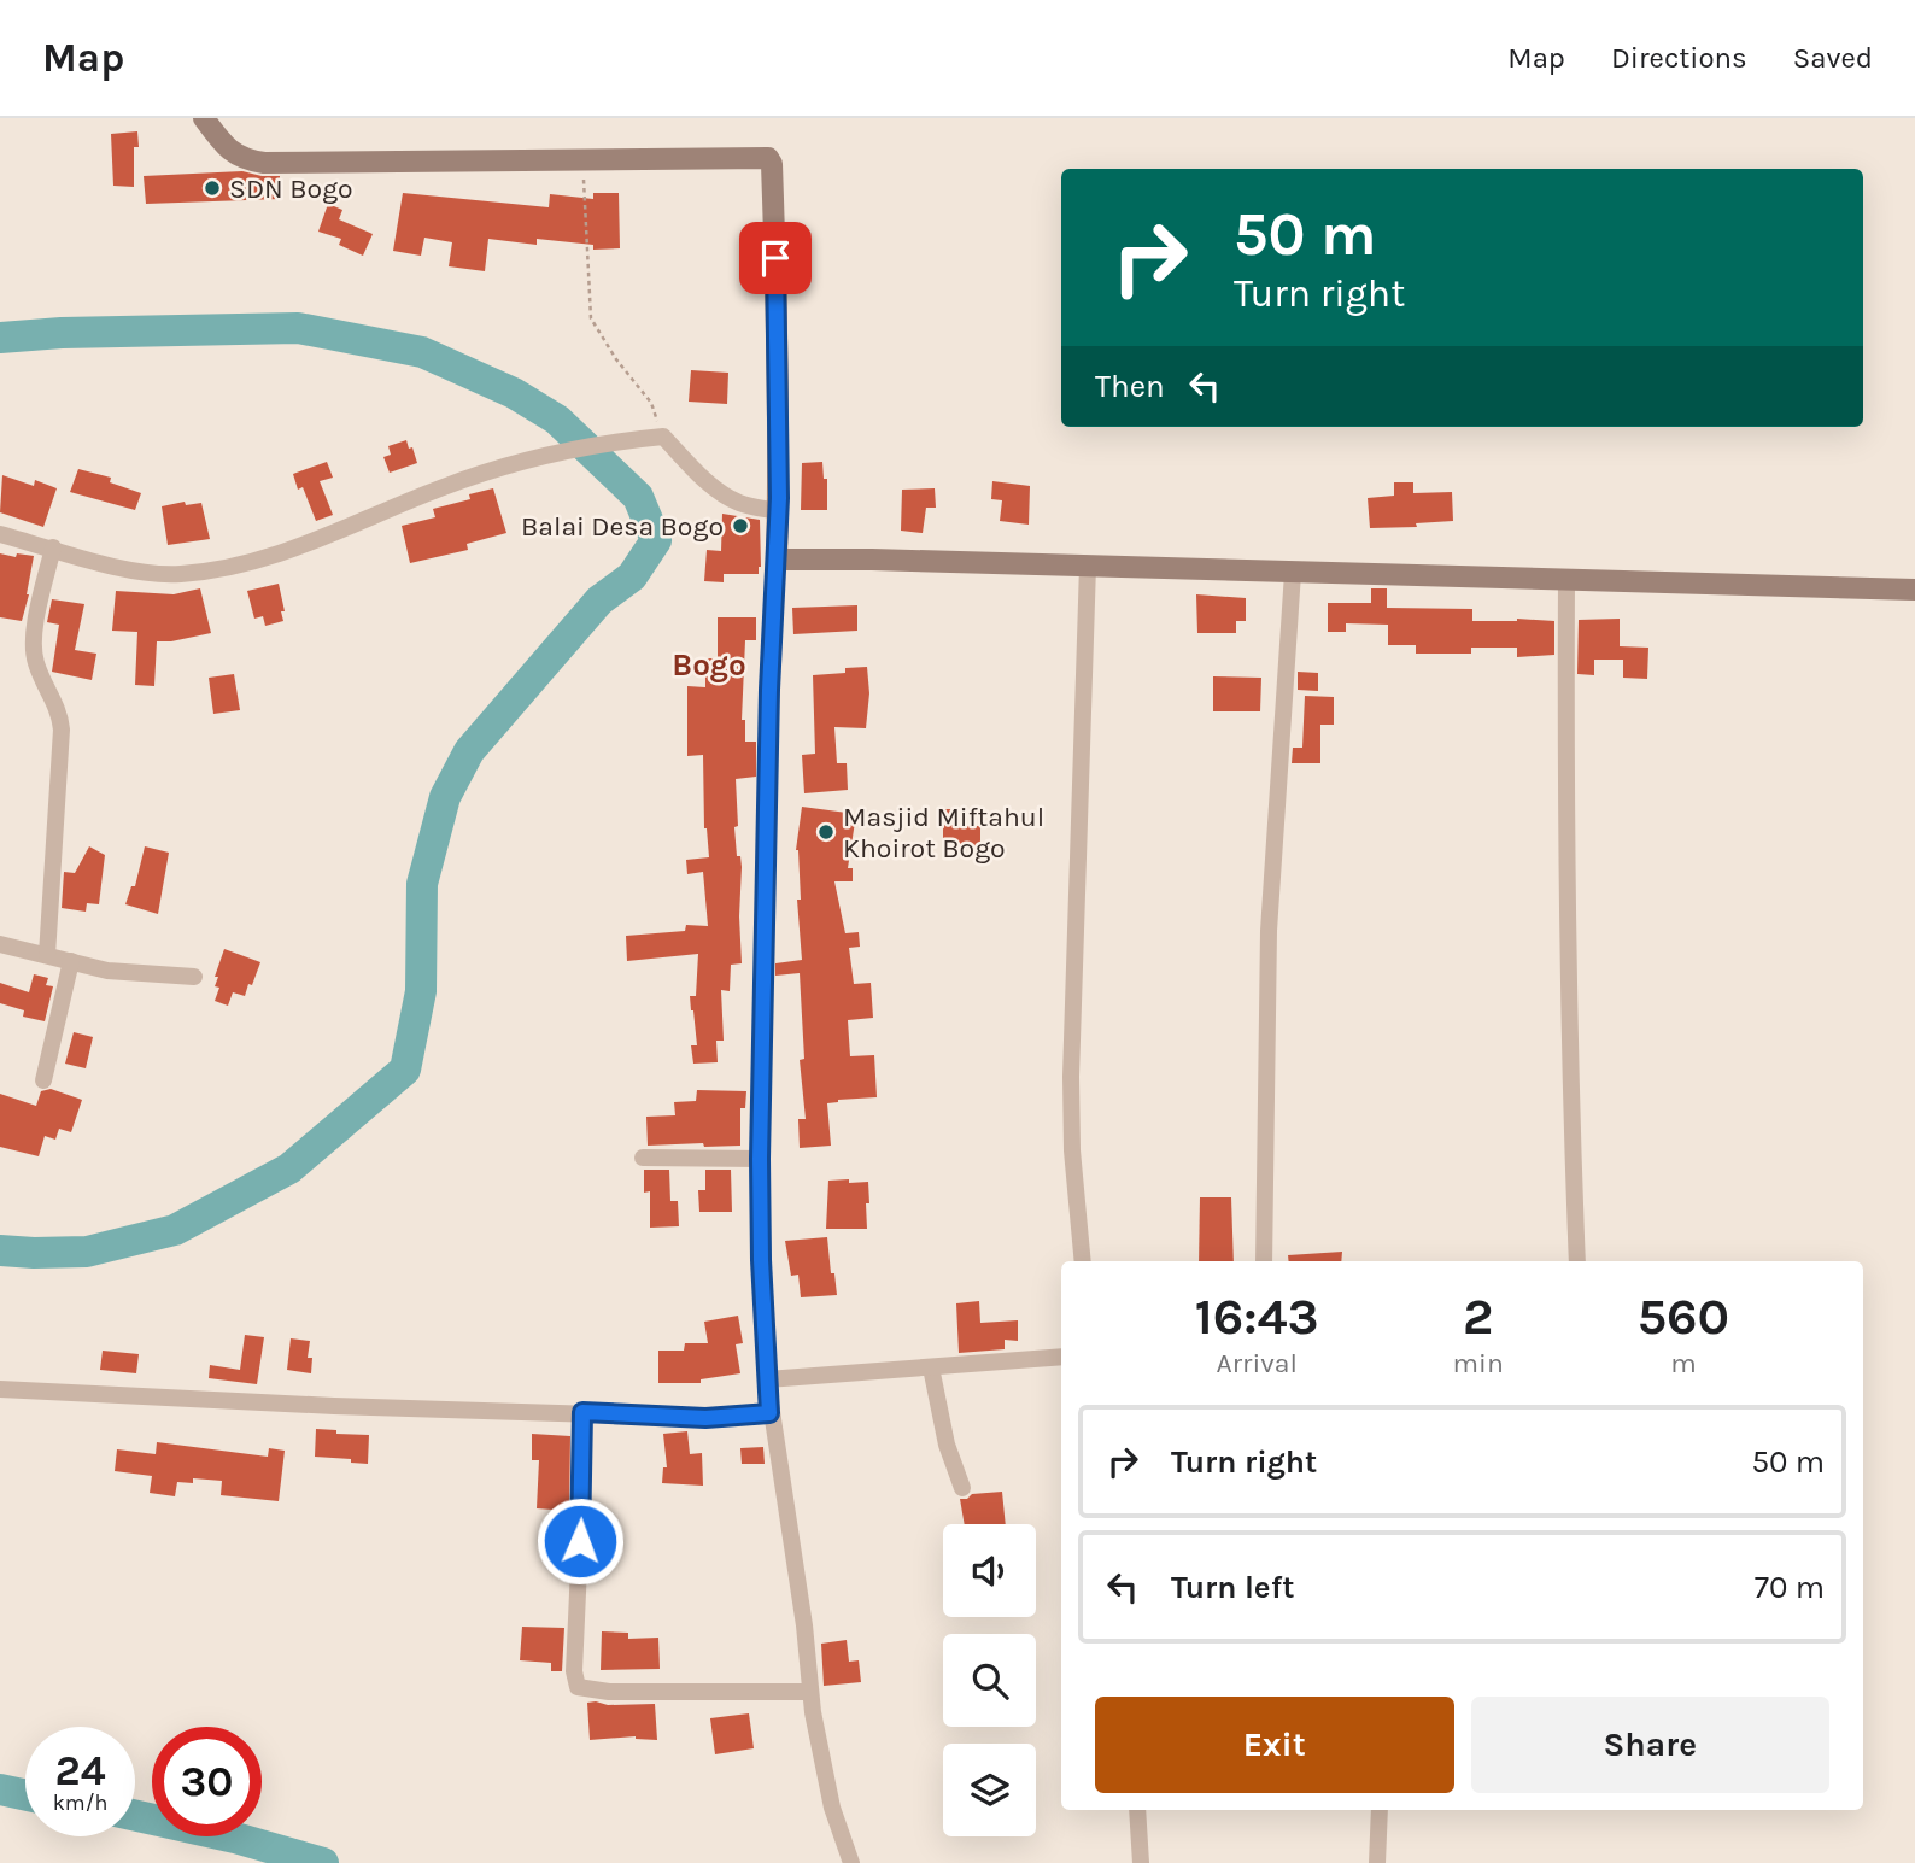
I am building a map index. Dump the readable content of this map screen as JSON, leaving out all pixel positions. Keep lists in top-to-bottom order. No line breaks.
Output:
{"districts":["Bogo"],"places":["SDN Bogo","Balai Desa Bogo","Masjid Miftahul Khoirot Bogo"],"page":{"header":"Map","nav":["Map","Directions","Saved"],"turn":["50 m","Turn right"],"then":"Then","eta":["16:43","Arrival","2","min","560","m"],"list":[{"name":"Turn right","value":"50 m"},{"name":"Turn left","value":"70 m"}],"buttons":["Exit","Share"],"speed":"24 km/h","limit":"30"}}
